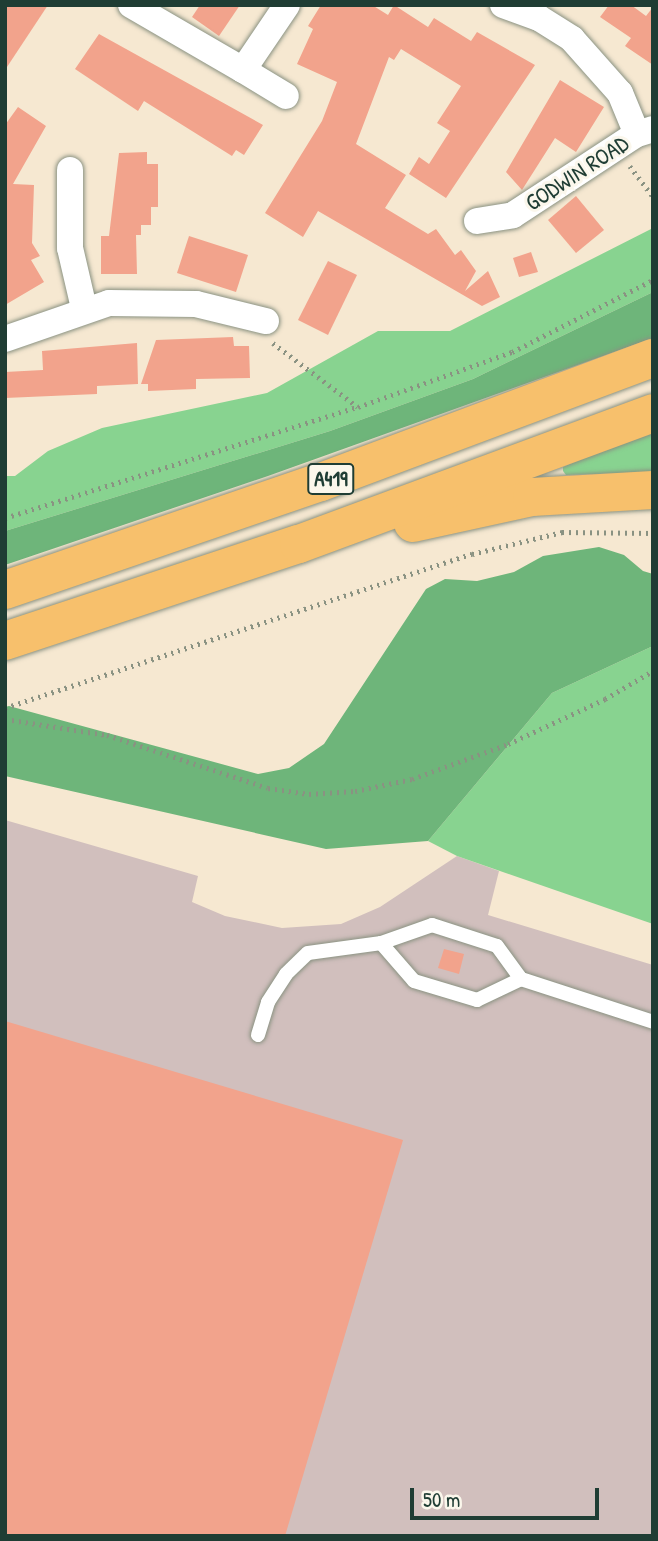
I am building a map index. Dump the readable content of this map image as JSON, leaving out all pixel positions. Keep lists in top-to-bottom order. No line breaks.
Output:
{"streets":{"highway":["A419"],"street":["GODWIN ROAD"]},"scale_bar":"50 m"}
